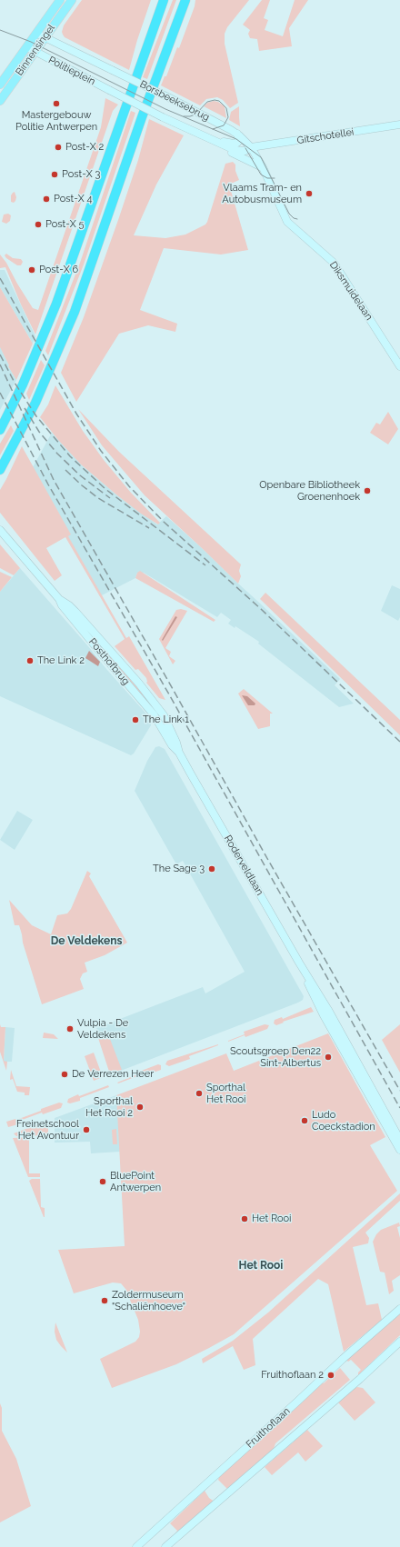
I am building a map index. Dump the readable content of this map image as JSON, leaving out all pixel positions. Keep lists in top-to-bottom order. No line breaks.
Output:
{"streets":{"main road":["Binnensingel"],"street":["Politieplein","Borsbeeksebrug","Gitschotellei","Diksmuidelaan","Posthofbrug","Roderveldlaan","Fruithoflaan"]},"crossings":[["Binnensingel","Politieplein"],["Politieplein","Borsbeeksebrug"],["Borsbeeksebrug","Gitschotellei"],["Borsbeeksebrug","Diksmuidelaan"],["Gitschotellei","Diksmuidelaan"],["Posthofbrug","Roderveldlaan"]],"districts":["De Veldekens","Het Rooi"],"places":["Mastergebouw Politie Antwerpen","Post-X 2","Post-X 3","Vlaams Tram- en Autobusmuseum","Post-X 4","Post-X 5","Post-X 6","Openbare Bibliotheek Groenenhoek","The Link 2","The Link 1","The Sage 3","Vulpia - De Veldekens","Scoutsgroep Den22 Sint-Albertus","De Verrezen Heer","Sporthal Het Rooi","Sporthal Het Rooi 2","Ludo Coeckstadion","Freinetschool Het Avontuur","BluePoint Antwerpen","Het Rooi","Zoldermuseum \"Schaliënhoeve\"","Fruithoflaan 2"]}
